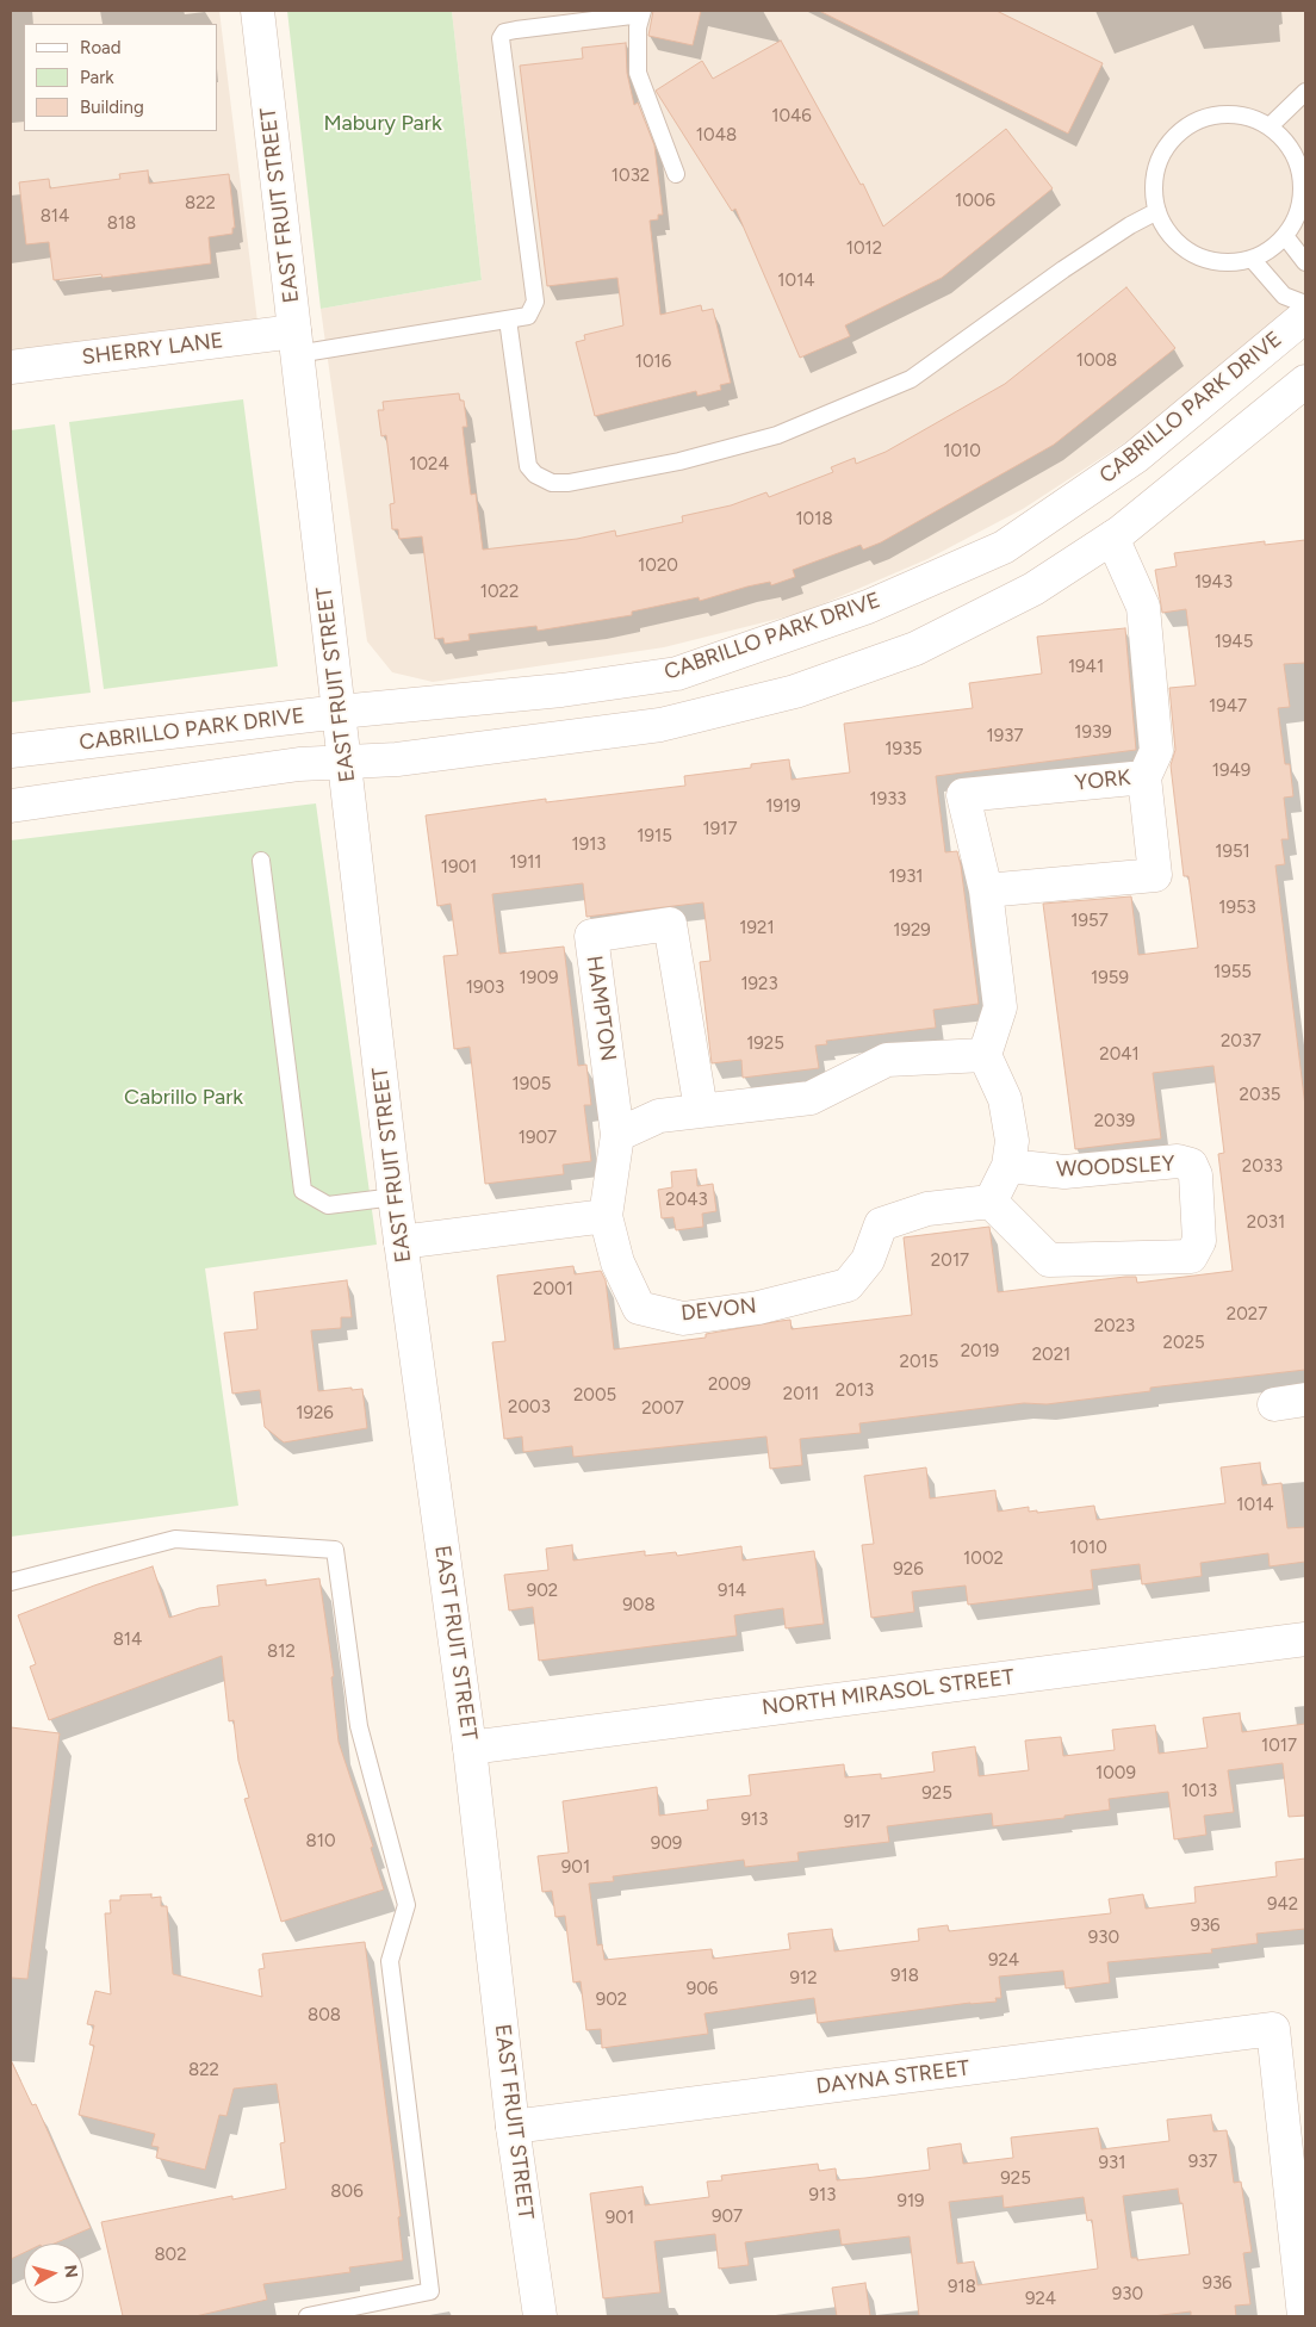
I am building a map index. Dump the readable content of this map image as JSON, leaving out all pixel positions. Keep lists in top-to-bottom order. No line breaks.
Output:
{"streets":{"street":["EAST FRUIT STREET","SHERRY LANE","CABRILLO PARK DRIVE","YORK","HAMPTON","WOODSLEY","DEVON","NORTH MIRASOL STREET","DAYNA STREET"]},"crossings":[["EAST FRUIT STREET","SHERRY LANE"],["EAST FRUIT STREET","CABRILLO PARK DRIVE"],["EAST FRUIT STREET","NORTH MIRASOL STREET"],["EAST FRUIT STREET","DAYNA STREET"],["WOODSLEY","DEVON"]],"parks":["Mabury Park","Cabrillo Park"],"house_numbers":["1046","1048","1032","1006","822","814","818","1012","1014","1008","1016","1010","1024","1018","1020","1943","1022","1945","1941","1947","1939","1937","1935","1949","1933","1919","1917","1915","1913","1951","1911","1901","1931","1953","1957","1921","1929","1955","1909","1959","1923","1903","2037","1925","2041","1905","2035","2039","1907","2033","2043","2031","2017","2001","2027","2023","2025","2019","2021","2015","2009","2013","2011","2005","2003","2007","1926","1014","1010","1002","926","902","914","908","814","812","1017","1009","1013","925","913","917","810","909","901","942","936","930","924","918","912","906","902","808","822","937","931","925","806","913","919","907","901","802","936","918","930","924"],"legend":["Road","Park","Building"],"north":"right"}
